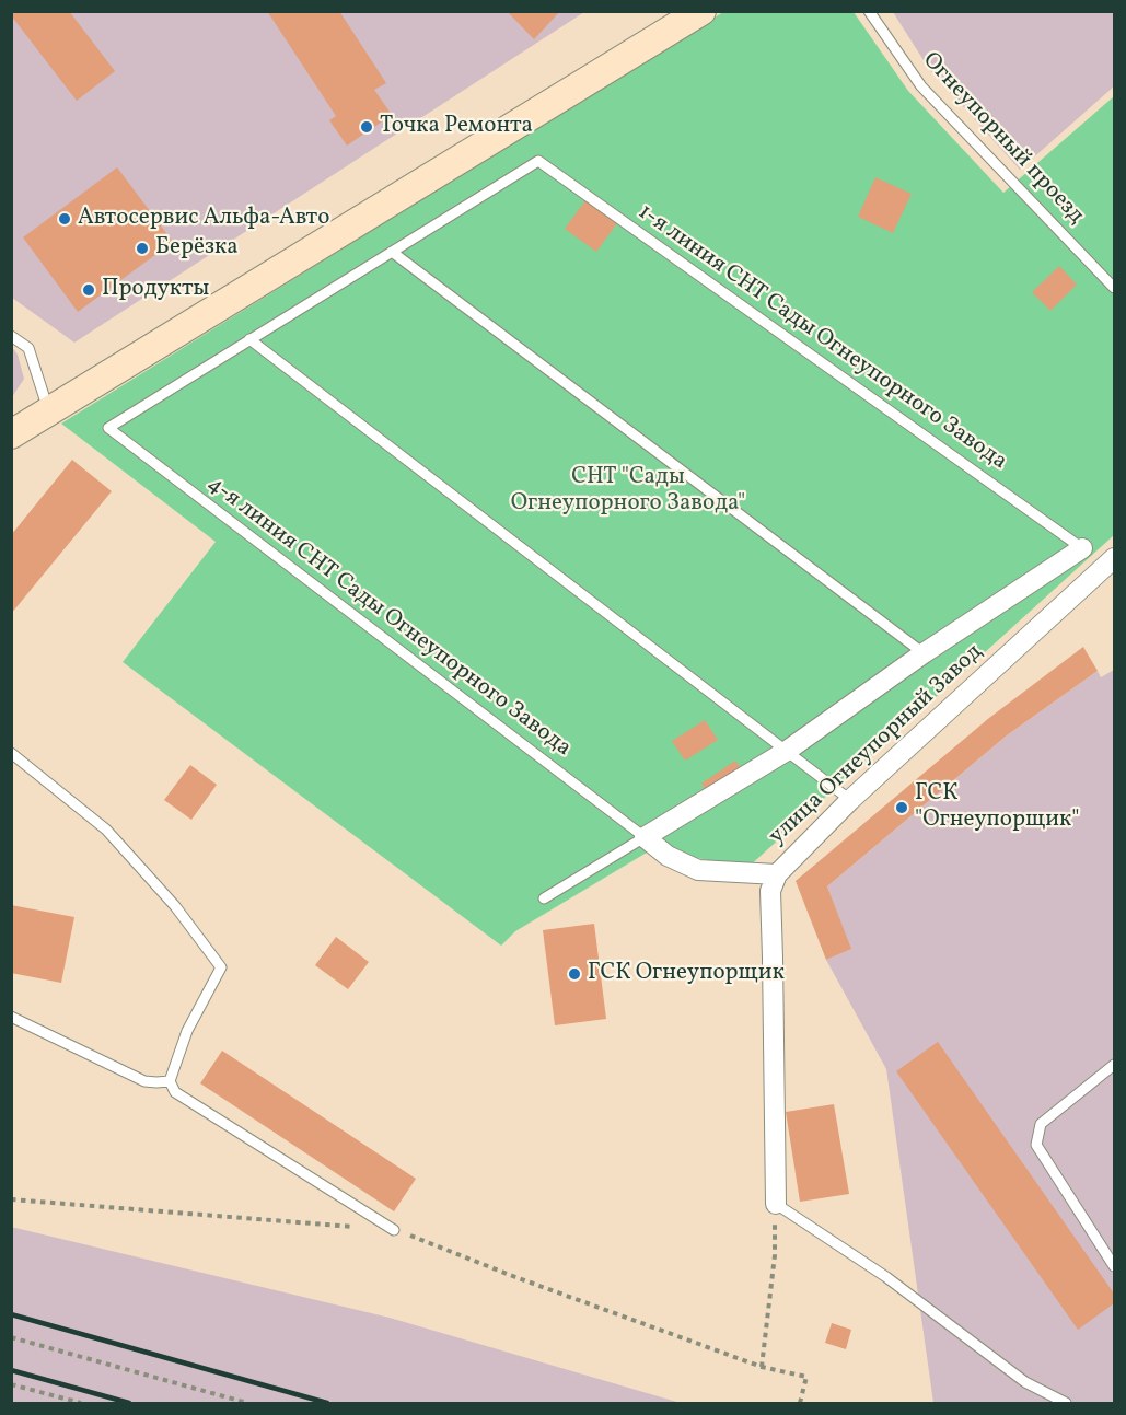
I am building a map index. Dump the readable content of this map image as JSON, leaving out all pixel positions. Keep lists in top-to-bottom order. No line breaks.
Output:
{"streets":{"street":["улица Огнеупорный Завод"],"lane":["Огнеупорный проезд","1-я линия СНТ Сады Огнеупорного Завода","4-я линия СНТ Сады Огнеупорного Завода"]},"parks":["СНТ \"Сады Огнеупорного Завода\""],"places":["Точка Ремонта","Автосервис Альфа-Авто","Берёзка","Продукты","ГСК \"Огнеупорщик\"","ГСК Огнеупорщик"]}
